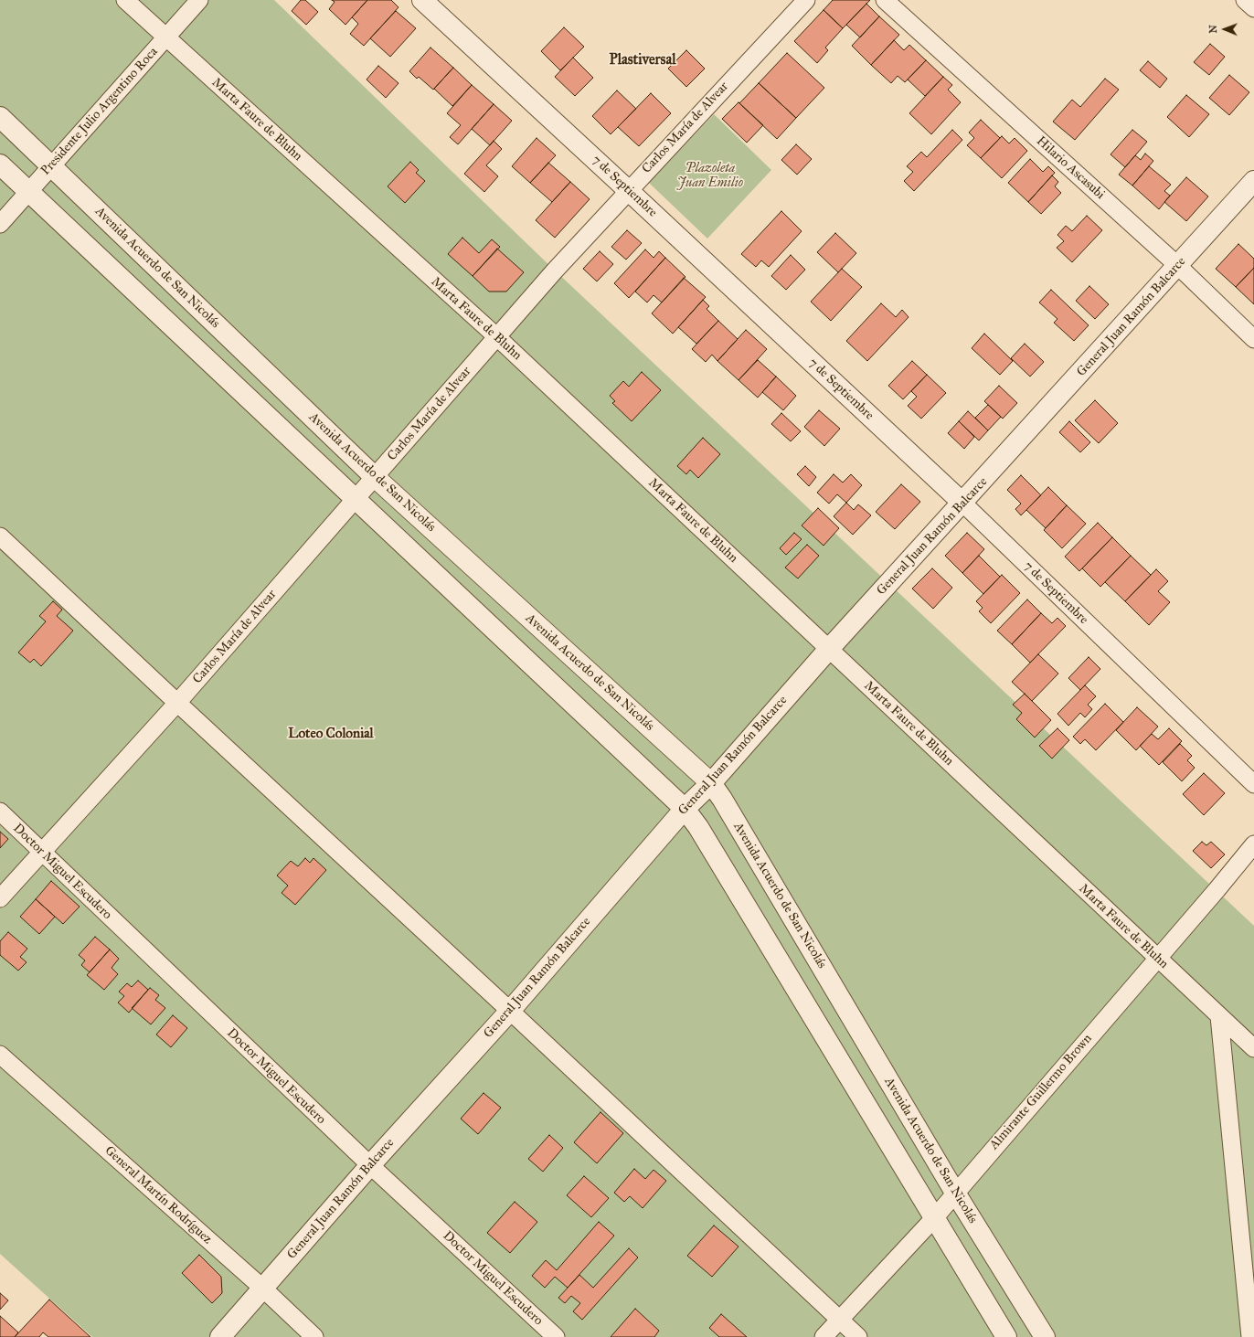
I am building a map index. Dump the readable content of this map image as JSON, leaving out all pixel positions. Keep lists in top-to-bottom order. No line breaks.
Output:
{"streets":{"street":["Presidente Julio Argentino Roca","Marta Faure de Bluhn","Carlos María de Alvear","Hilario Ascasubi","7 de Septiembre","Avenida Acuerdo de San Nicolás","General Juan Ramón Balcarce","Doctor Miguel Escudero","Almirante Guillermo Brown","General Martín Rodríguez"]},"crossings":[["Presidente Julio Argentino Roca","Marta Faure de Bluhn"],["Presidente Julio Argentino Roca","Avenida Acuerdo de San Nicolás"],["Marta Faure de Bluhn","Carlos María de Alvear"],["Marta Faure de Bluhn","General Juan Ramón Balcarce"],["Marta Faure de Bluhn","Almirante Guillermo Brown"],["Carlos María de Alvear","7 de Septiembre"],["Carlos María de Alvear","Avenida Acuerdo de San Nicolás"],["Carlos María de Alvear","Doctor Miguel Escudero"],["Hilario Ascasubi","General Juan Ramón Balcarce"],["7 de Septiembre","General Juan Ramón Balcarce"],["Avenida Acuerdo de San Nicolás","General Juan Ramón Balcarce"],["Avenida Acuerdo de San Nicolás","Almirante Guillermo Brown"],["General Juan Ramón Balcarce","Doctor Miguel Escudero"],["General Juan Ramón Balcarce","General Martín Rodríguez"]],"districts":["Plastiversal","Loteo Colonial"],"parks":["Plazoleta Juan Emilio"],"north":"left"}
